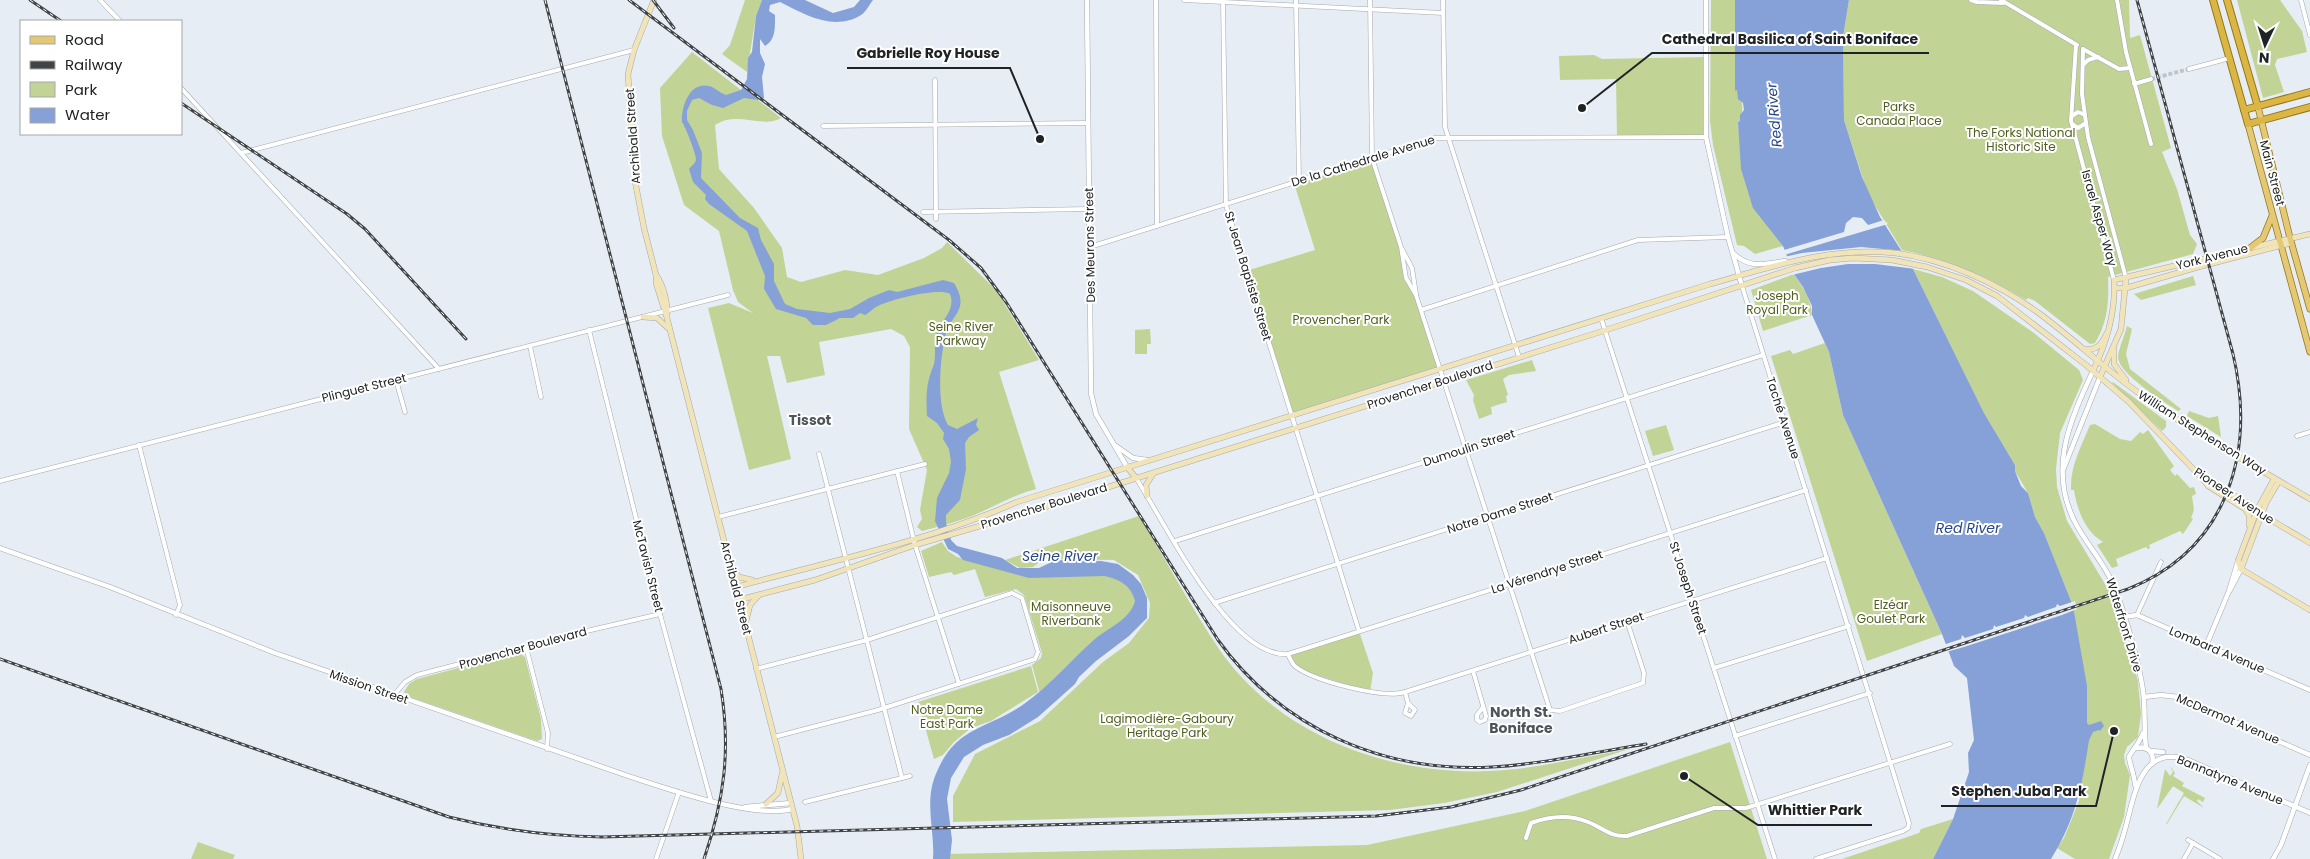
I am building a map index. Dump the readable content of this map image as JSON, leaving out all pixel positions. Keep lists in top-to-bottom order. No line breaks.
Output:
{"streets":{"highway":["Main Street"],"main road":["Archibald Street","Israel Asper Way","Des Meurons Street","York Avenue","Provencher Boulevard","William Stephenson Way","Pioneer Avenue","Waterfront Drive"],"street":["De la Cathedrale Avenue","St Jean Baptiste Street","Plinguet Street","Taché Avenue","Dumoulin Street","Notre Dame Street","McTavish Street","La Vérendrye Street","St Joseph Street","Aubert Street","Lombard Avenue","Mission Street","McDermot Avenue","Bannatyne Avenue"]},"crossings":[["Archibald Street","Provencher Boulevard"],["Archibald Street","Plinguet Street"],["Archibald Street","Mission Street"],["De la Cathedrale Avenue","Des Meurons Street"],["De la Cathedrale Avenue","St Jean Baptiste Street"],["De la Cathedrale Avenue","Taché Avenue"],["Main Street","York Avenue"],["Israel Asper Way","York Avenue"],["Israel Asper Way","Provencher Boulevard"],["Israel Asper Way","William Stephenson Way"],["Israel Asper Way","Pioneer Avenue"],["Israel Asper Way","Waterfront Drive"],["Des Meurons Street","Provencher Boulevard"],["St Jean Baptiste Street","Provencher Boulevard"],["St Jean Baptiste Street","Dumoulin Street"],["St Jean Baptiste Street","Notre Dame Street"],["St Jean Baptiste Street","La Vérendrye Street"],["Provencher Boulevard","Taché Avenue"],["Provencher Boulevard","William Stephenson Way"],["Provencher Boulevard","Pioneer Avenue"],["Provencher Boulevard","McTavish Street"],["Provencher Boulevard","St Joseph Street"],["Provencher Boulevard","Waterfront Drive"],["Provencher Boulevard","Mission Street"],["Plinguet Street","McTavish Street"],["Taché Avenue","Dumoulin Street"],["Taché Avenue","Notre Dame Street"],["Taché Avenue","La Vérendrye Street"],["Taché Avenue","Aubert Street"],["William Stephenson Way","Waterfront Drive"],["Dumoulin Street","St Joseph Street"],["Pioneer Avenue","Waterfront Drive"],["Notre Dame Street","St Joseph Street"],["McTavish Street","Mission Street"],["La Vérendrye Street","St Joseph Street"],["La Vérendrye Street","Aubert Street"],["St Joseph Street","Aubert Street"],["Waterfront Drive","McDermot Avenue"],["Waterfront Drive","Bannatyne Avenue"]],"districts":["Tissot","North St. Boniface"],"water":["Red River","Seine River"],"parks":["Parks Canada Place","The Forks National Historic Site","Joseph Royal Park","Provencher Park","Seine River Parkway","Elzéar Goulet Park","Maisonneuve Riverbank","Notre Dame East Park","Lagimodière-Gaboury Heritage Park"],"places":["Cathedral Basilica of Saint Boniface","Gabrielle Roy House","Stephen Juba Park","Whittier Park"],"legend":["Road","Railway","Park","Water"],"north":"bottom"}
